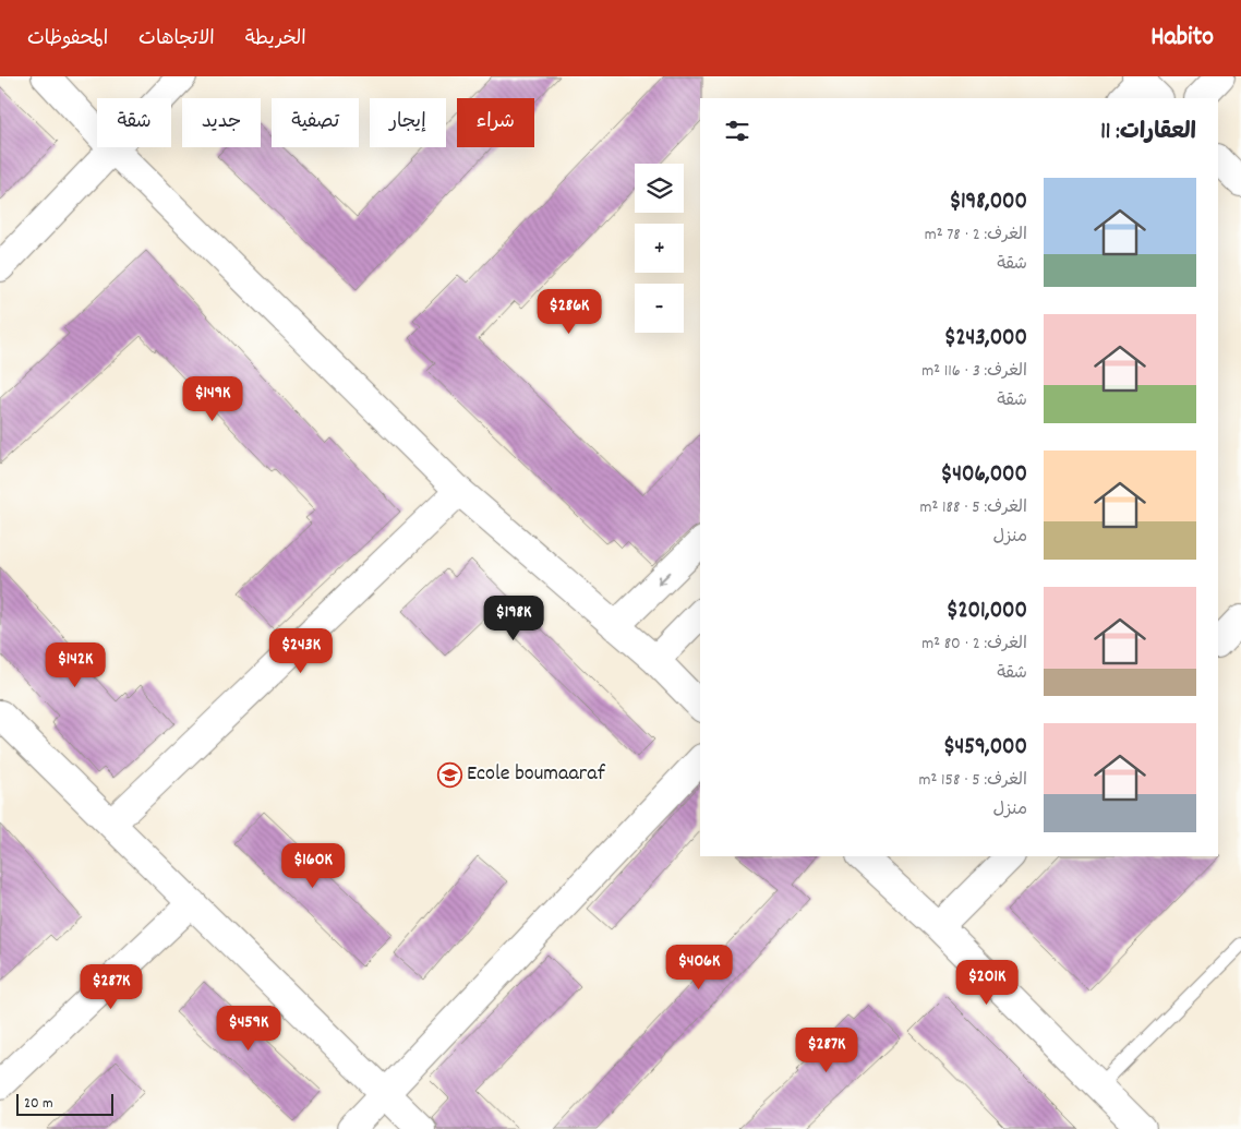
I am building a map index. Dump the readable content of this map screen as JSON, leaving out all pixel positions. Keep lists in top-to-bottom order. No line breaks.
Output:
{"places":{"school or university":["Ecole boumaaraf"]},"scale_bar":"20 m","page":{"header":"Habito","nav":["الخريطة","الاتجاهات","المحفوظات"],"chip":["شراء","إيجار","تصفية","جديد","شقة"],"heading":"العقارات: 11","map_buttons":["+","−"],"list":[{"name":"$198,000","note":"الغرف: 2 · 78 m² · شقة"},{"name":"$243,000","note":"الغرف: 3 · 116 m² · شقة"},{"name":"$406,000","note":"الغرف: 5 · 188 m² · منزل"},{"name":"$201,000","note":"الغرف: 2 · 80 m² · شقة"},{"name":"$459,000","note":"الغرف: 5 · 158 m² · منزل"}],"price":["$286K","$149K","$198K","$243K","$142K","$160K","$406K","$201K","$287K","$459K","$287K"],"scale":"20 m"}}
